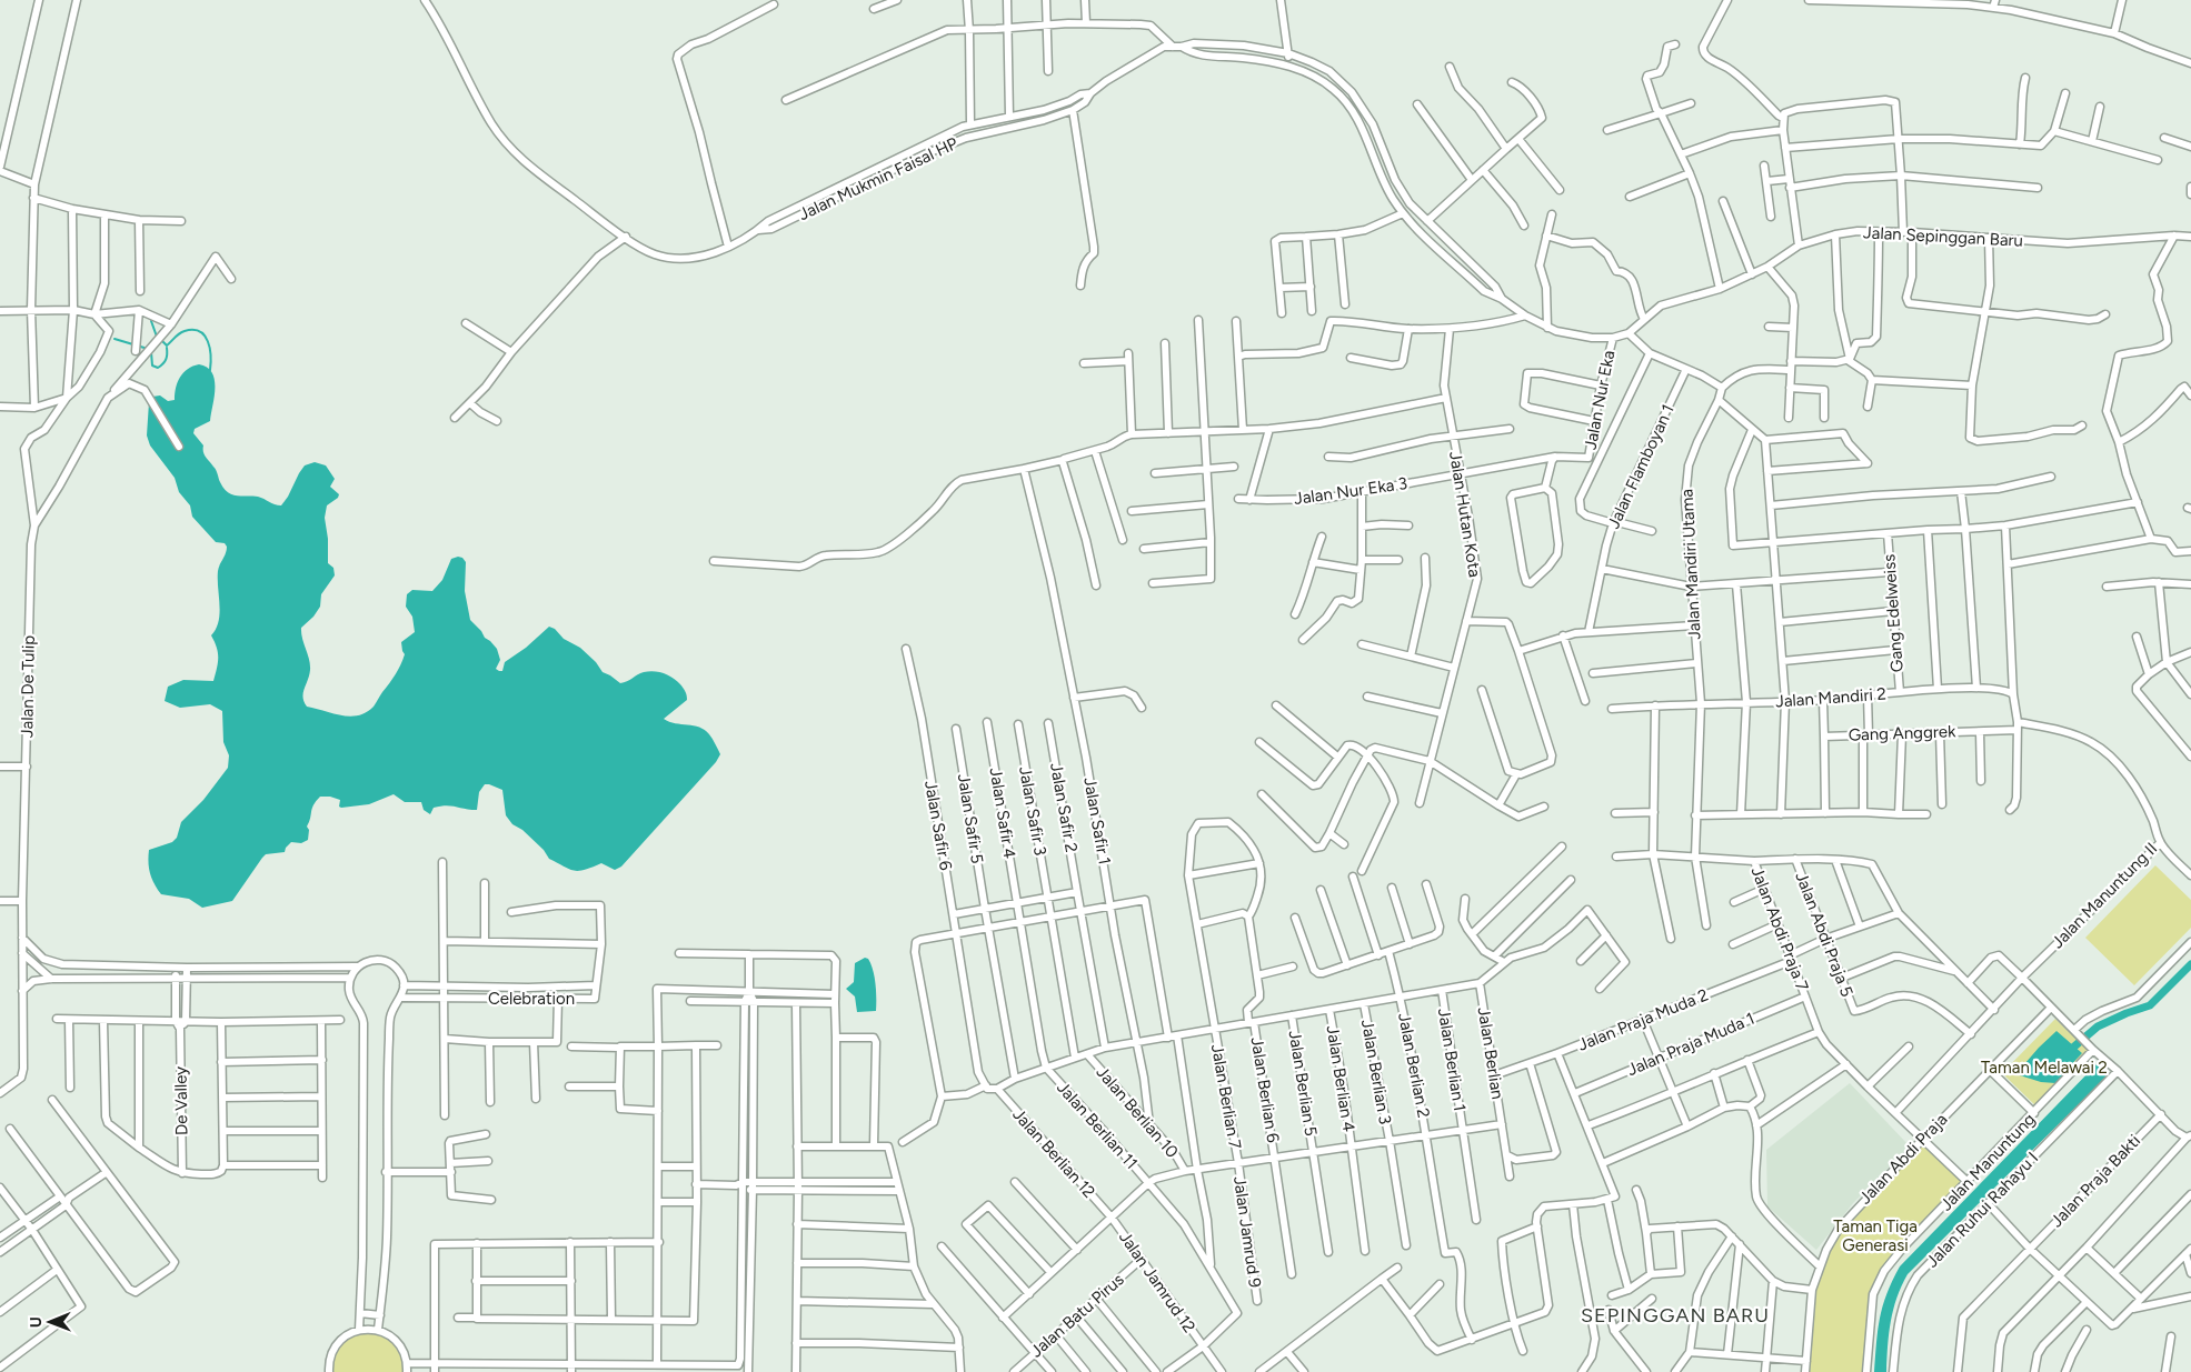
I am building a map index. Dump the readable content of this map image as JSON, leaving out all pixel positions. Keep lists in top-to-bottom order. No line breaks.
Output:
{"streets":{"street":["Jalan Mukmin Faisal HP","Jalan Sepinggan Baru","Jalan Nur Eka","Jalan Flamboyan 1","Jalan Nur Eka 3","Jalan Hutan Kota","Jalan Mandiri Utama","Gang Edelweiss","Jalan De Tulip","Jalan Mandiri 2","Gang Anggrek","Jalan Safir 2","Jalan Safir 3","Jalan Safir 4","Jalan Safir 5","Jalan Safir 1","Jalan Safir 6","Jalan Manuntung II","Jalan Abdi Praja 7","Jalan Abdi Praja 5","Celebration","Jalan Praja Muda 2","Jalan Praja Muda 1","Jalan Berlian","Jalan Berlian 1","Jalan Berlian 2","Jalan Berlian 3","Jalan Berlian 4","Jalan Berlian 5","Jalan Berlian 6","Jalan Berlian 7","De Valley","Jalan Berlian 10","Jalan Berlian 11","Jalan Berlian 12","Jalan Abdi Praja","Jalan Manuntung","Jalan Praja Bakti","Jalan Ruhui Rahayu I","Jalan Jamrud 9","Jalan Jamrud 12","Jalan Batu Pirus"]},"crossings":[["Jalan Sepinggan Baru","Jalan Nur Eka"],["Jalan Nur Eka","Jalan Nur Eka 3"],["Jalan Nur Eka","Jalan Hutan Kota"],["Jalan Nur Eka 3","Jalan Hutan Kota"],["Jalan Mandiri Utama","Jalan Mandiri 2"],["Jalan Mandiri Utama","Jalan Abdi Praja 7"],["Gang Edelweiss","Jalan Mandiri 2"],["Jalan Mandiri 2","Gang Anggrek"],["Jalan Safir 4","Jalan Berlian 11"],["Jalan Safir 1","Jalan Berlian 10"],["Jalan Manuntung II","Jalan Abdi Praja 7"],["Jalan Manuntung II","Jalan Abdi Praja 5"],["Jalan Abdi Praja 7","Jalan Praja Muda 2"],["Jalan Abdi Praja 7","Jalan Praja Muda 1"],["Jalan Abdi Praja 7","Jalan Abdi Praja"],["Jalan Abdi Praja 7","Jalan Manuntung"],["Jalan Abdi Praja 5","Jalan Praja Muda 2"],["Jalan Praja Muda 2","Jalan Berlian"],["Jalan Berlian 7","Jalan Jamrud 9"],["Jalan Berlian 11","Jalan Jamrud 12"],["Jalan Berlian 12","Jalan Jamrud 12"],["Jalan Jamrud 12","Jalan Batu Pirus"]],"districts":["SEPINGGAN BARU"],"parks":["Taman Melawai 2","Taman Tiga Generasi"],"north":"left"}
